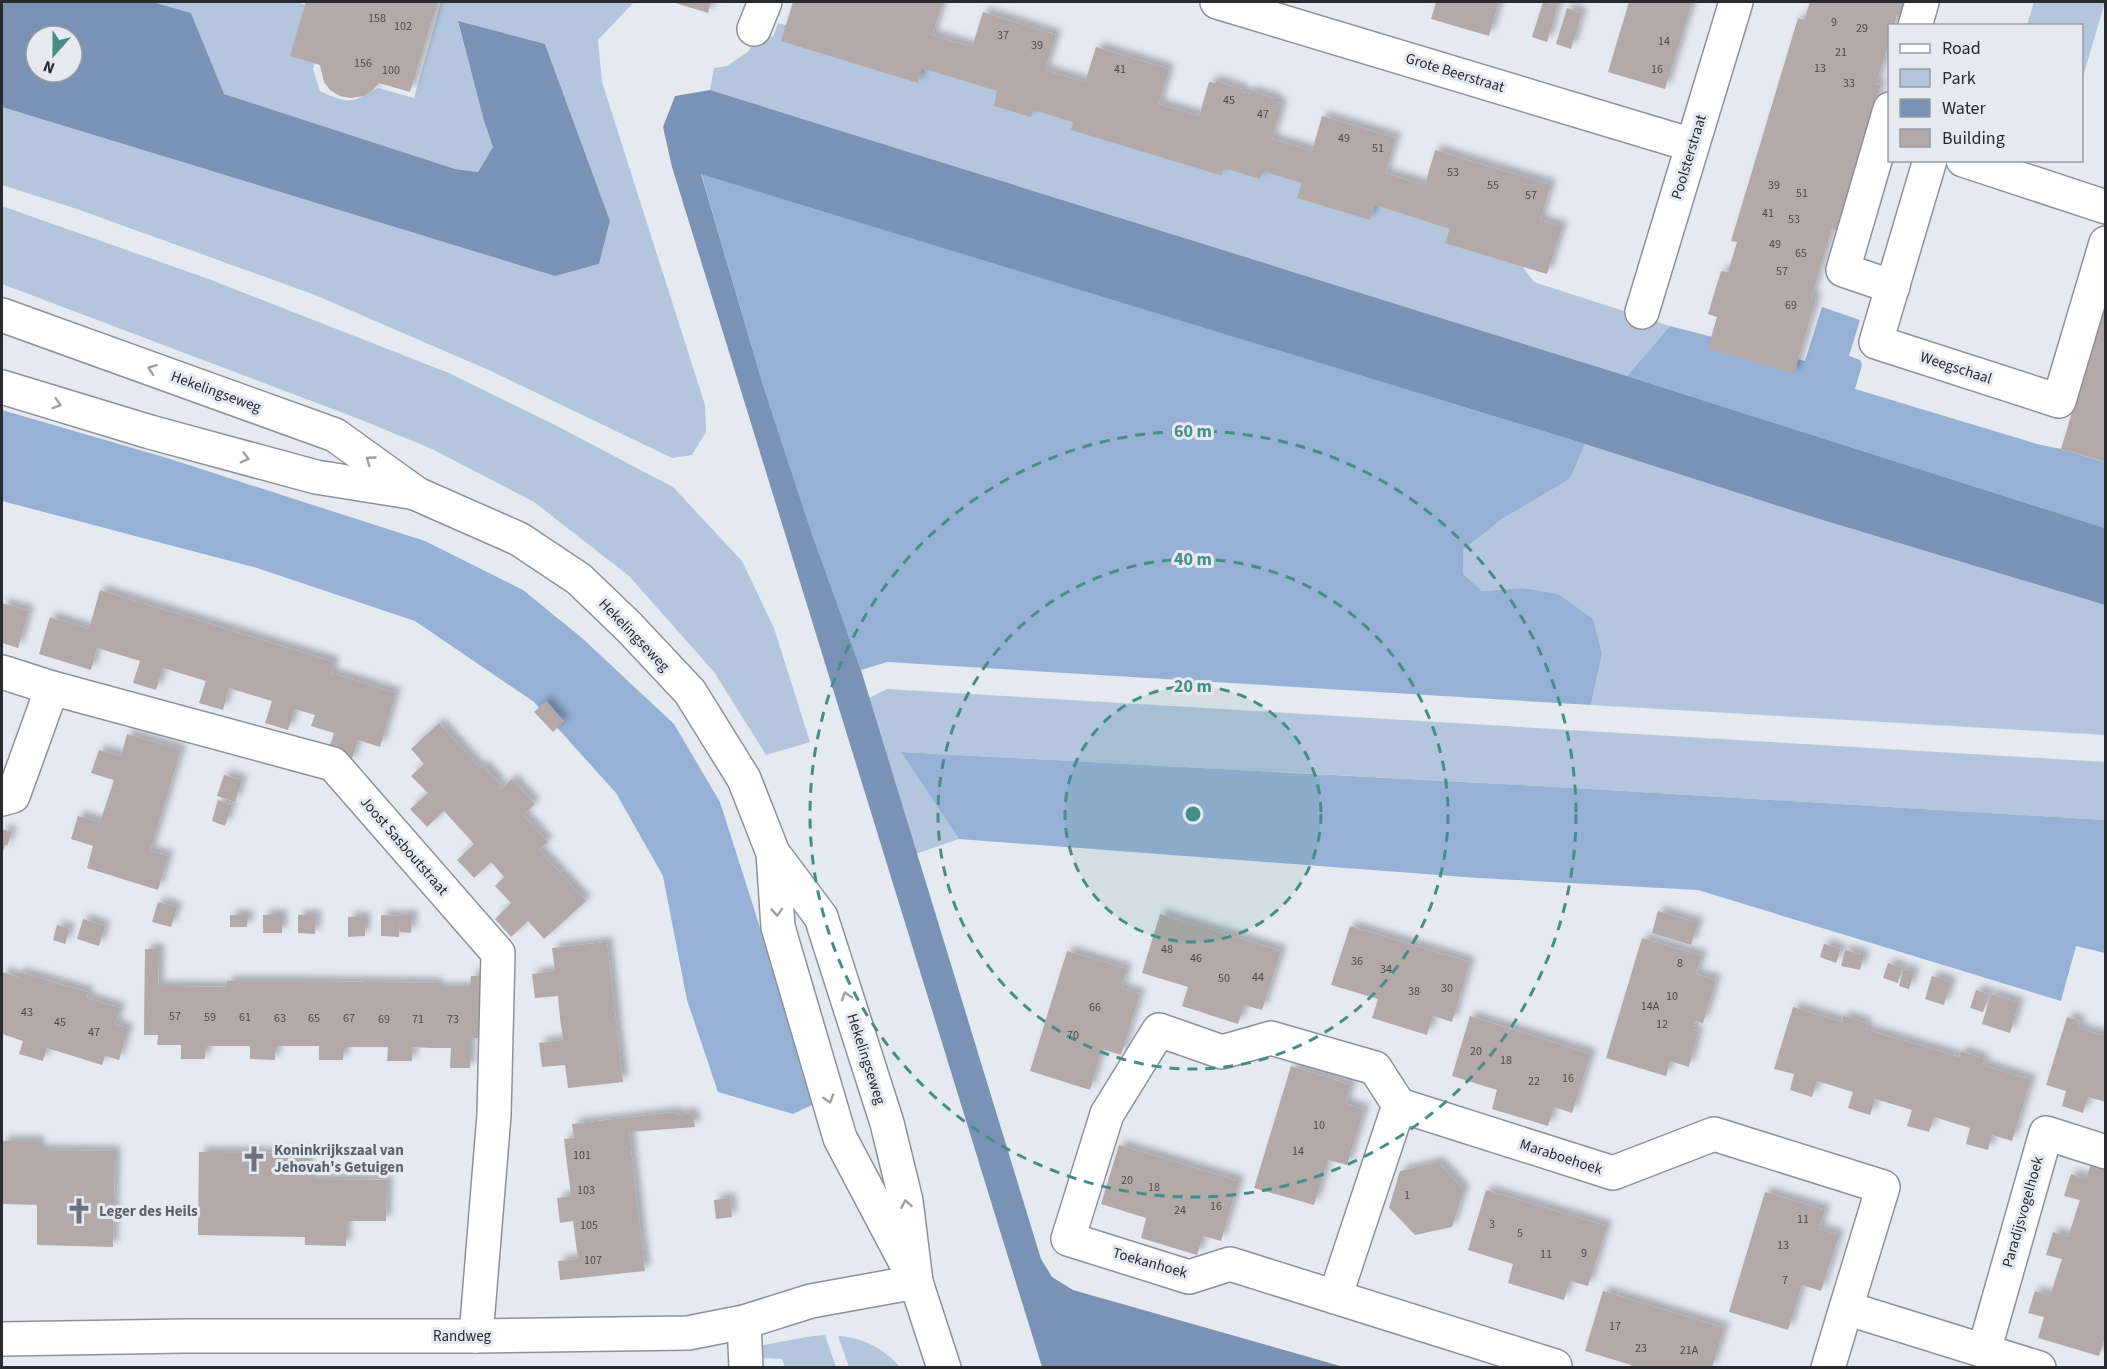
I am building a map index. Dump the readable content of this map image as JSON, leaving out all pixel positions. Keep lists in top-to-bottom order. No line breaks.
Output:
{"streets":{"street":["Grote Beerstraat","Poolsterstraat","Weegschaal","Hekelingseweg","Joost Sasboutstraat","Maraboehoek","Paradijsvogelhoek","Toekanhoek","Randweg"]},"crossings":[["Grote Beerstraat","Poolsterstraat"],["Hekelingseweg","Randweg"],["Joost Sasboutstraat","Randweg"],["Maraboehoek","Toekanhoek"]],"places":{"church":["Koninkrijkszaal van Jehovah's Getuigen","Leger des Heils"]},"house_numbers":["158","9","102","29","37","14","39","21","156","13","41","16","100","33","45","47","49","51","53","55","39","51","57","41","53","49","65","57","69","48","46","36","8","34","44","50","30","38","10","14A","66","43","57","59","61","63","65","67","69","71","73","45","12","47","70","20","18","16","22","10","14","101","20","18","103","1","16","24","11","3","105","5","13","9","11","107","7","17","23","21A"],"legend":["Road","Park","Water","Building"],"north":"bottom","rings":["60 m","40 m","20 m"]}
